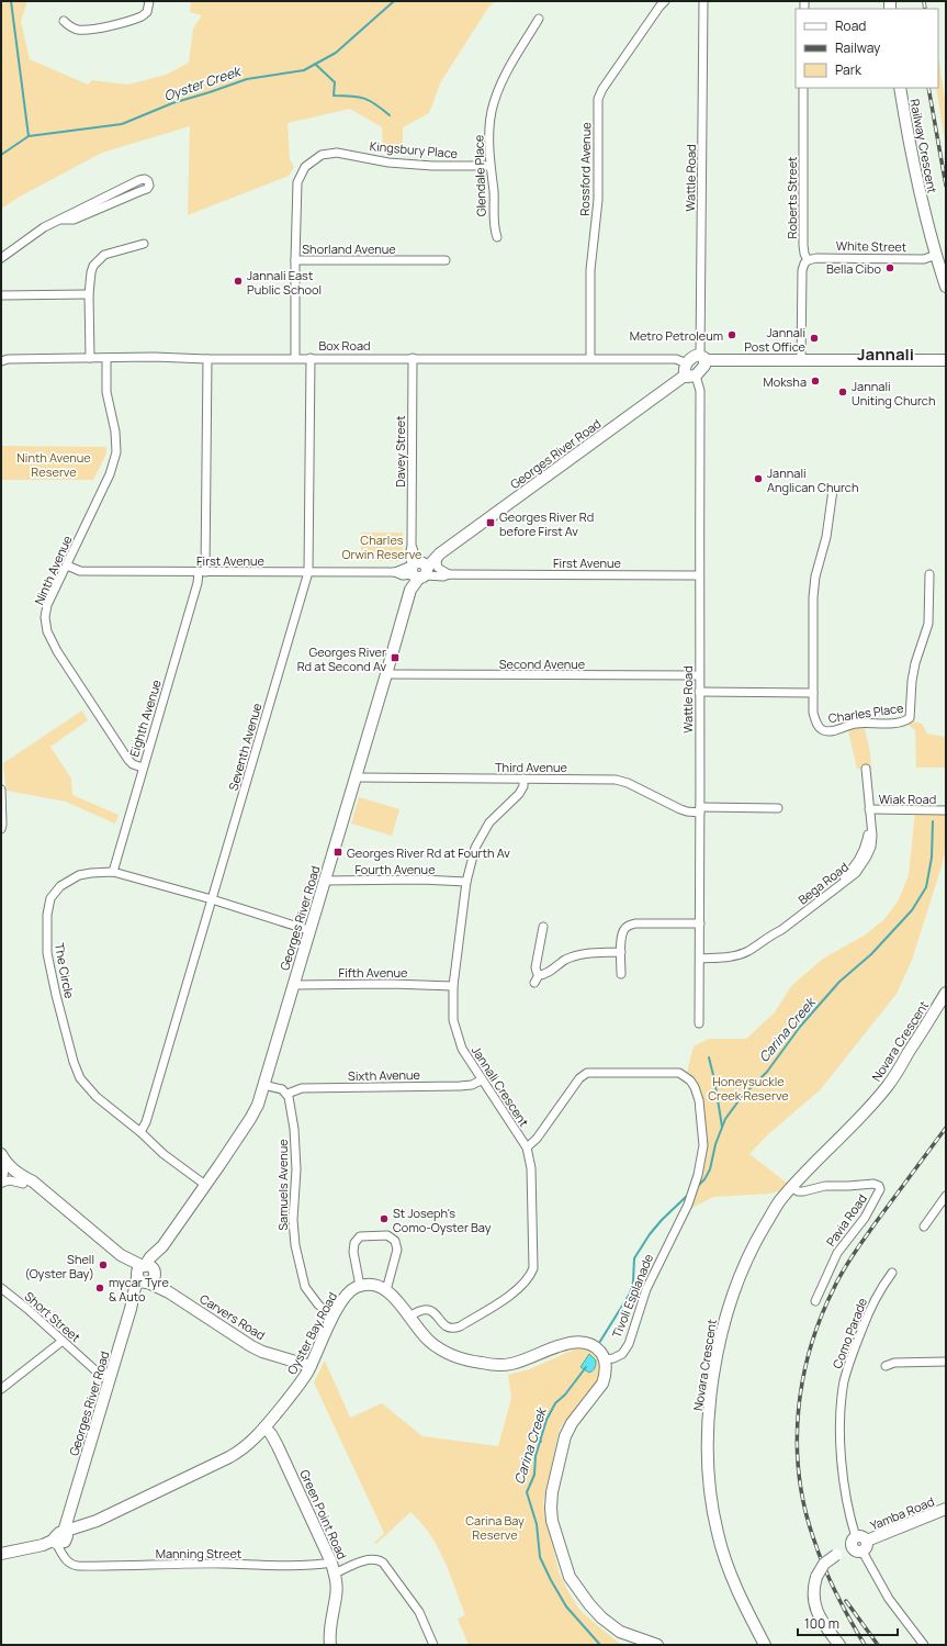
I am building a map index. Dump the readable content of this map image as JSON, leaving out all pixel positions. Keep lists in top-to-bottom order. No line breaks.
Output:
{"streets":{"street":["Railway Crescent","Kingsbury Place","Rossford Avenue","Glendale Place","Wattle Road","Roberts Street","White Street","Shorland Avenue","Box Road","Davey Street","Georges River Road","First Avenue","Ninth Avenue","Second Avenue","Charles Place","Eighth Avenue","Seventh Avenue","Third Avenue","Wiak Road","Fourth Avenue","Bega Road","The Circle","Fifth Avenue","Novara Crescent","Sixth Avenue","Jannali Crescent","Samuels Avenue","Pavia Road","Tivoli Esplanade","Short Street","Carvers Road","Oyster Bay Road","Como Parade","Yamba Road","Green Point Road","Manning Street"]},"crossings":[["Railway Crescent","White Street"],["Kingsbury Place","Glendale Place"],["Kingsbury Place","Shorland Avenue"],["Rossford Avenue","Box Road"],["Wattle Road","Georges River Road"],["Wattle Road","First Avenue"],["Wattle Road","Second Avenue"],["Wattle Road","Third Avenue"],["Wattle Road","Bega Road"],["Roberts Street","White Street"],["Shorland Avenue","Box Road"],["Box Road","Davey Street"],["Box Road","Ninth Avenue"],["Box Road","Eighth Avenue"],["Box Road","Seventh Avenue"],["Davey Street","Georges River Road"],["Davey Street","First Avenue"],["Georges River Road","First Avenue"],["Georges River Road","Second Avenue"],["Georges River Road","Third Avenue"],["Georges River Road","Fourth Avenue"],["Georges River Road","The Circle"],["Georges River Road","Fifth Avenue"],["Georges River Road","Short Street"],["Georges River Road","Carvers Road"],["Georges River Road","Oyster Bay Road"],["Georges River Road","Manning Street"],["First Avenue","Ninth Avenue"],["First Avenue","Eighth Avenue"],["First Avenue","Seventh Avenue"],["Ninth Avenue","Eighth Avenue"],["Eighth Avenue","The Circle"],["Seventh Avenue","The Circle"],["Third Avenue","Jannali Crescent"],["Wiak Road","Bega Road"],["Fourth Avenue","Jannali Crescent"],["Fifth Avenue","Jannali Crescent"],["Novara Crescent","Pavia Road"],["Sixth Avenue","Jannali Crescent"],["Sixth Avenue","Samuels Avenue"],["Jannali Crescent","Tivoli Esplanade"],["Samuels Avenue","Oyster Bay Road"],["Carvers Road","Oyster Bay Road"],["Oyster Bay Road","Green Point Road"],["Oyster Bay Road","Manning Street"],["Como Parade","Yamba Road"],["Green Point Road","Manning Street"]],"districts":["Jannali"],"water":["Oyster Creek","Carina Creek"],"parks":["Ninth Avenue Reserve","Charles Orwin Reserve","Honeysuckle Creek Reserve","Carina Bay Reserve"],"places":{"other":["Bella Cibo","Jannali East Public School","Metro Petroleum","Jannali Post Office","Moksha","Jannali Uniting Church","Jannali Anglican Church","St Joseph's Como-Oyster Bay","Shell (Oyster Bay)","mycar Tyre & Auto"],"transit":["Georges River Rd before First Av","Georges River Rd at Second Av","Georges River Rd at Fourth Av"]},"legend":["Road","Railway","Park"],"scale_bar":"100 m"}
